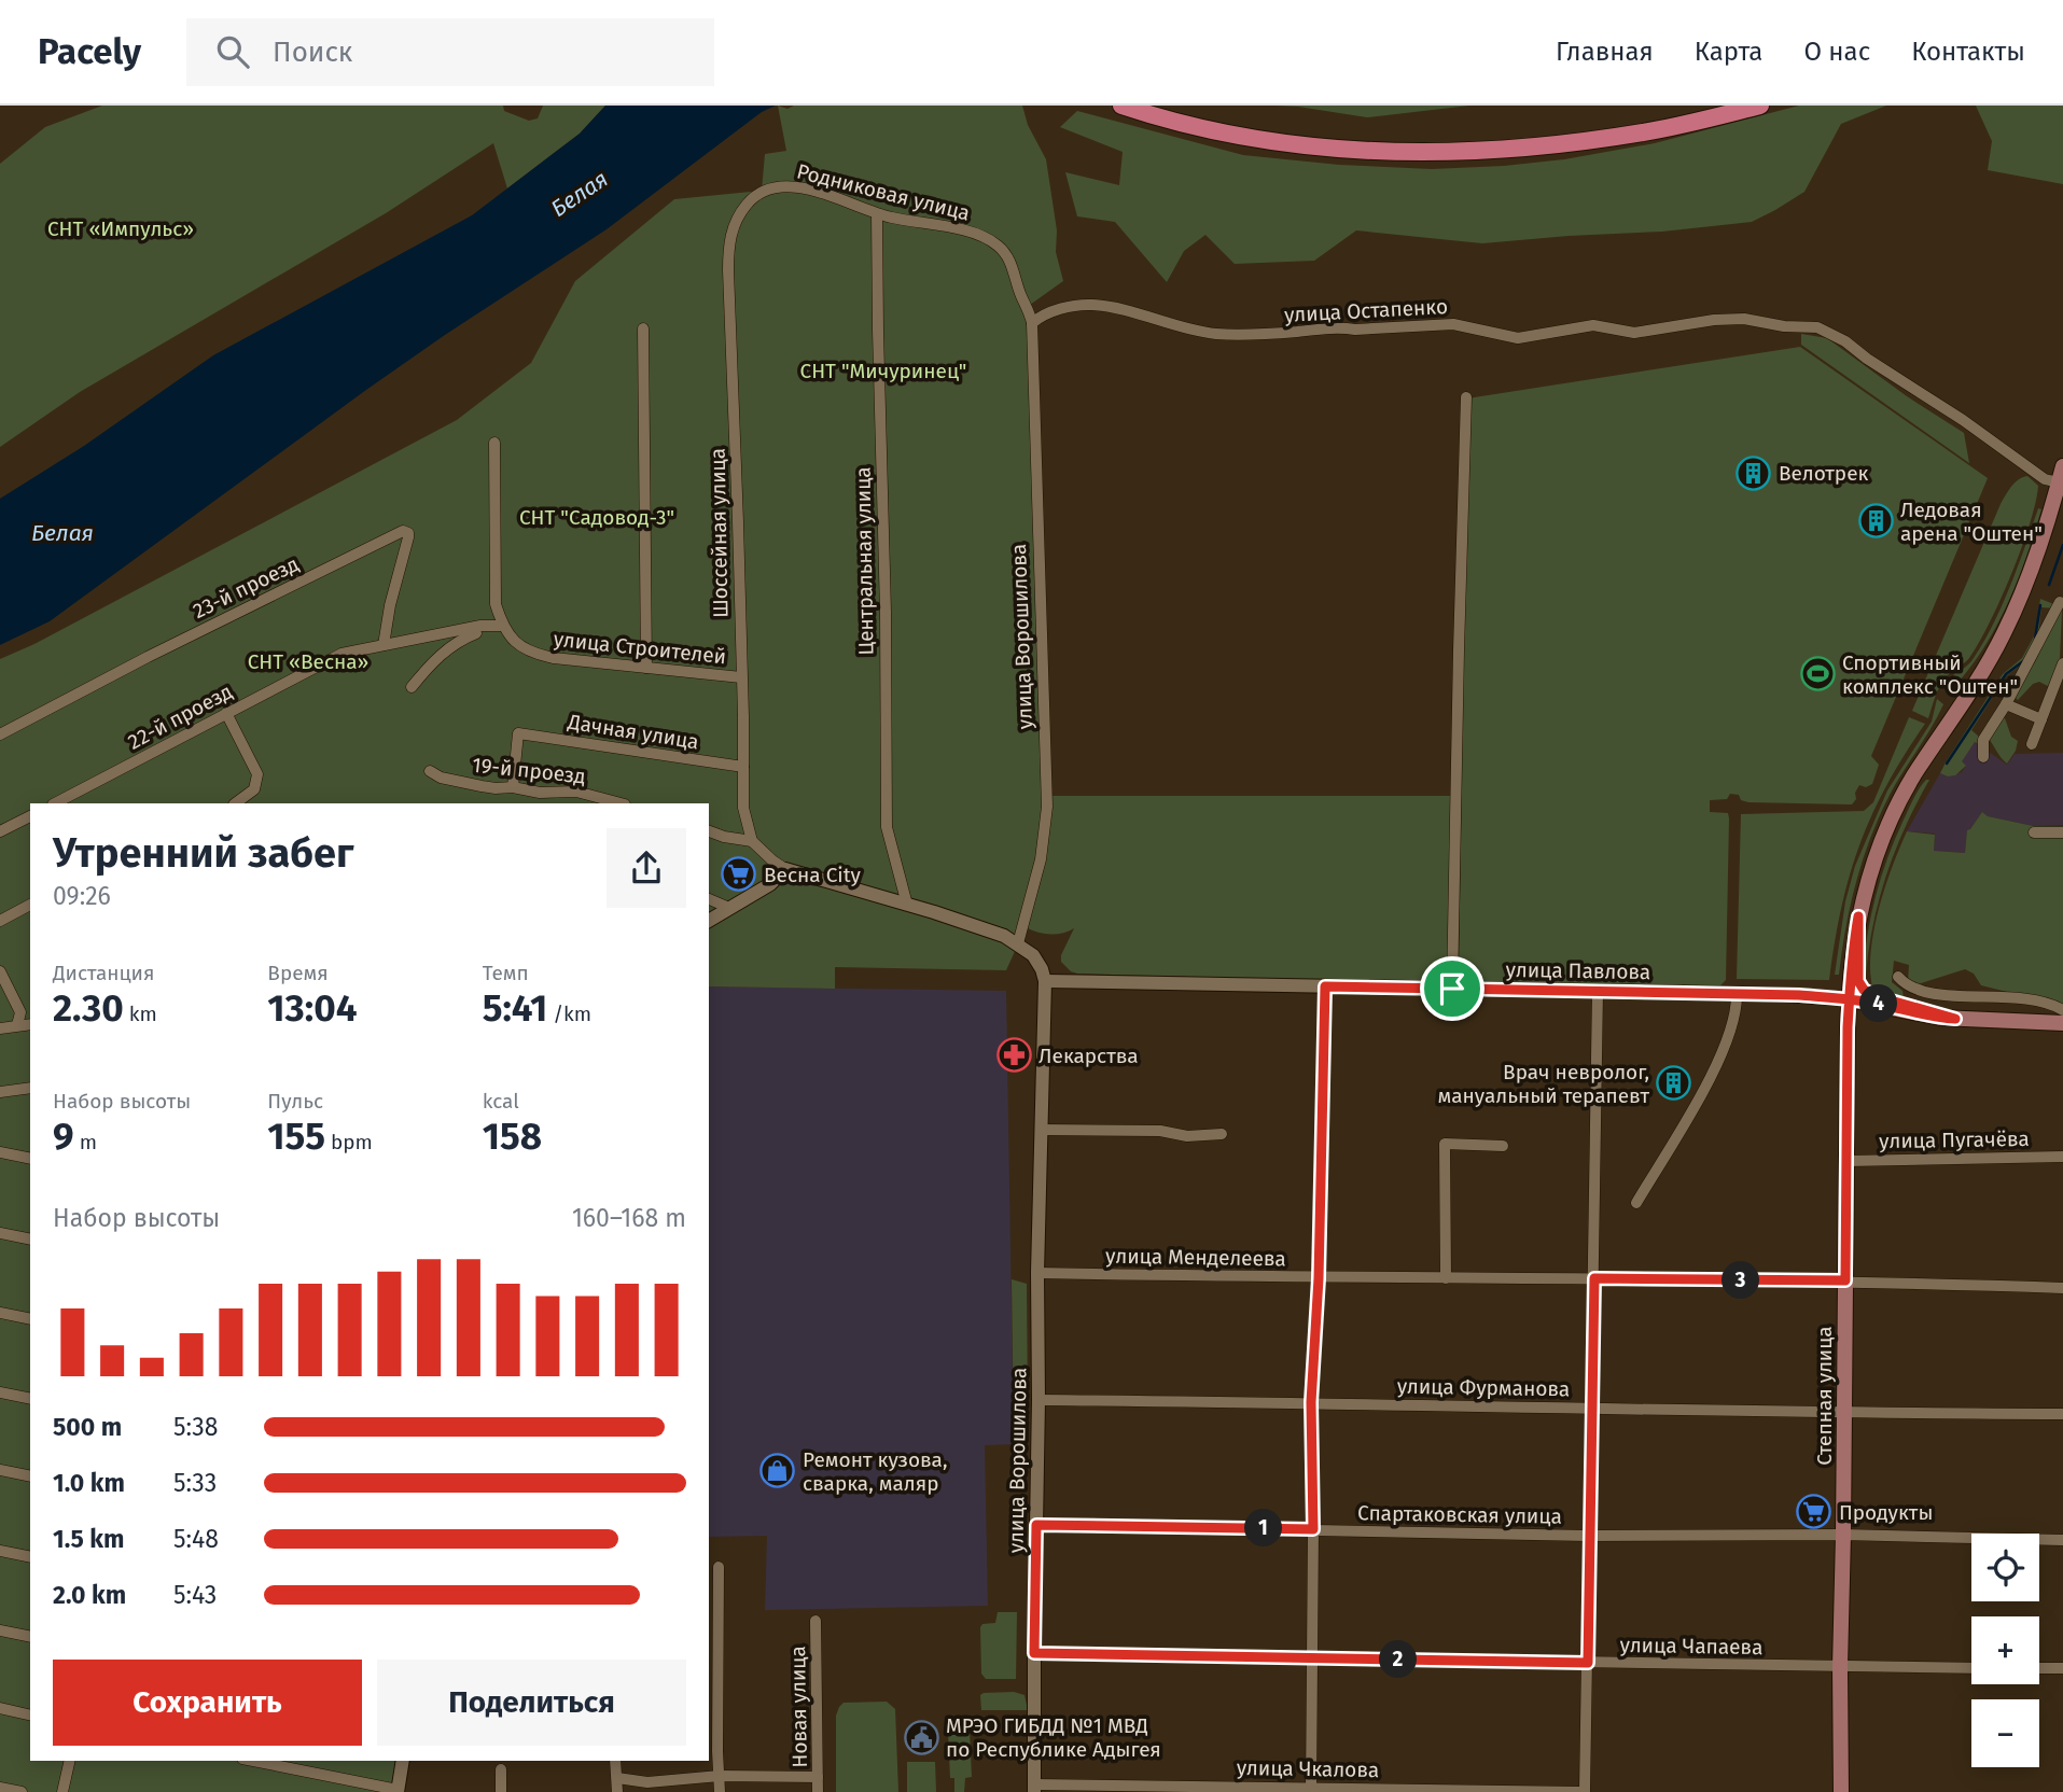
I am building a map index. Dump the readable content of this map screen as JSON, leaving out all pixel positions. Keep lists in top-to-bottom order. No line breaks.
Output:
{"streets":{"main road":["улица Павлова","Степная улица"],"street":["Родниковая улица","улица Остапенко","Шоссейная улица","Центральная улица","23-й проезд","улица Ворошилова","улица Строителей","22-й проезд","Дачная улица","19-й проезд","улица Пугачёва","улица Менделеева","улица Фурманова","Спартаковская улица","улица Чапаева","Новая улица","улица Чкалова"]},"crossings":[["Родниковая улица","улица Остапенко"],["Родниковая улица","Шоссейная улица"],["Родниковая улица","Центральная улица"],["Родниковая улица","улица Ворошилова"],["улица Остапенко","улица Ворошилова"],["Шоссейная улица","улица Строителей"],["Шоссейная улица","Дачная улица"],["23-й проезд","22-й проезд"],["улица Ворошилова","улица Павлова"],["улица Ворошилова","улица Менделеева"],["улица Ворошилова","улица Фурманова"],["улица Ворошилова","Спартаковская улица"],["улица Ворошилова","улица Чапаева"],["улица Ворошилова","улица Чкалова"],["улица Строителей","22-й проезд"],["Дачная улица","19-й проезд"],["улица Павлова","Степная улица"],["улица Пугачёва","Степная улица"],["улица Менделеева","Степная улица"],["улица Фурманова","Степная улица"],["Степная улица","Спартаковская улица"],["Степная улица","улица Чапаева"]],"water":["Белая"],"parks":["СНТ «Импульс»","СНТ \"Мичуринец\"","СНТ \"Садовод-3\"","СНТ «Весна»"],"places":{"building":["Велотрек","Ледовая арена \"Оштен\"","Врач невролог, мануальный терапевт"],"sports":["Спортивный комплекс \"Оштен\""],"supermarket":["Весна City","Продукты"],"pharmacy":["Лекарства"],"shop":["Ремонт кузова, сварка, маляр"],"public building":["МРЭО ГИБДД №1 МВД по Республике Адыгея"]},"page":{"header":"Pacely","search":"Поиск","nav":["Главная","Карта","О нас","Контакты"],"heading":["Утренний забег","09:26"],"stats":[["Дистанция","2.30 km"],["Время","13:04"],["Темп","5:41 /km"],["Набор высоты","9 m"],["Пульс","155 bpm"],["kcal","158"]],"pins":["4","3","1","2"],"chart":["Набор высоты","160–168 m"],"list":[{"name":"500 m","note":"5:38"},{"name":"1.0 km","note":"5:33"},{"name":"1.5 km","note":"5:48"},{"name":"2.0 km","note":"5:43"}],"map_buttons":["+","−"],"buttons":["Сохранить","Поделиться"]}}
